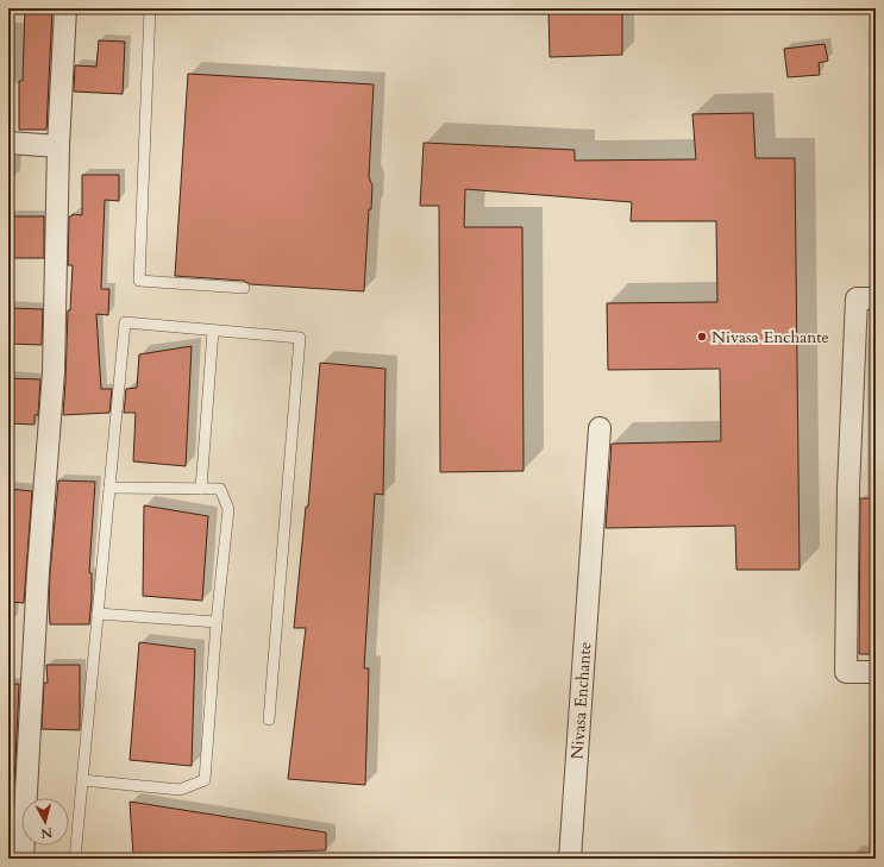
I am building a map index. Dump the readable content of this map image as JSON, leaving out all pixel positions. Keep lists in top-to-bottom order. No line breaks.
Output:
{"streets":{"street":["Nivasa Enchante"]},"places":["Nivasa Enchante"],"north":"bottom"}
